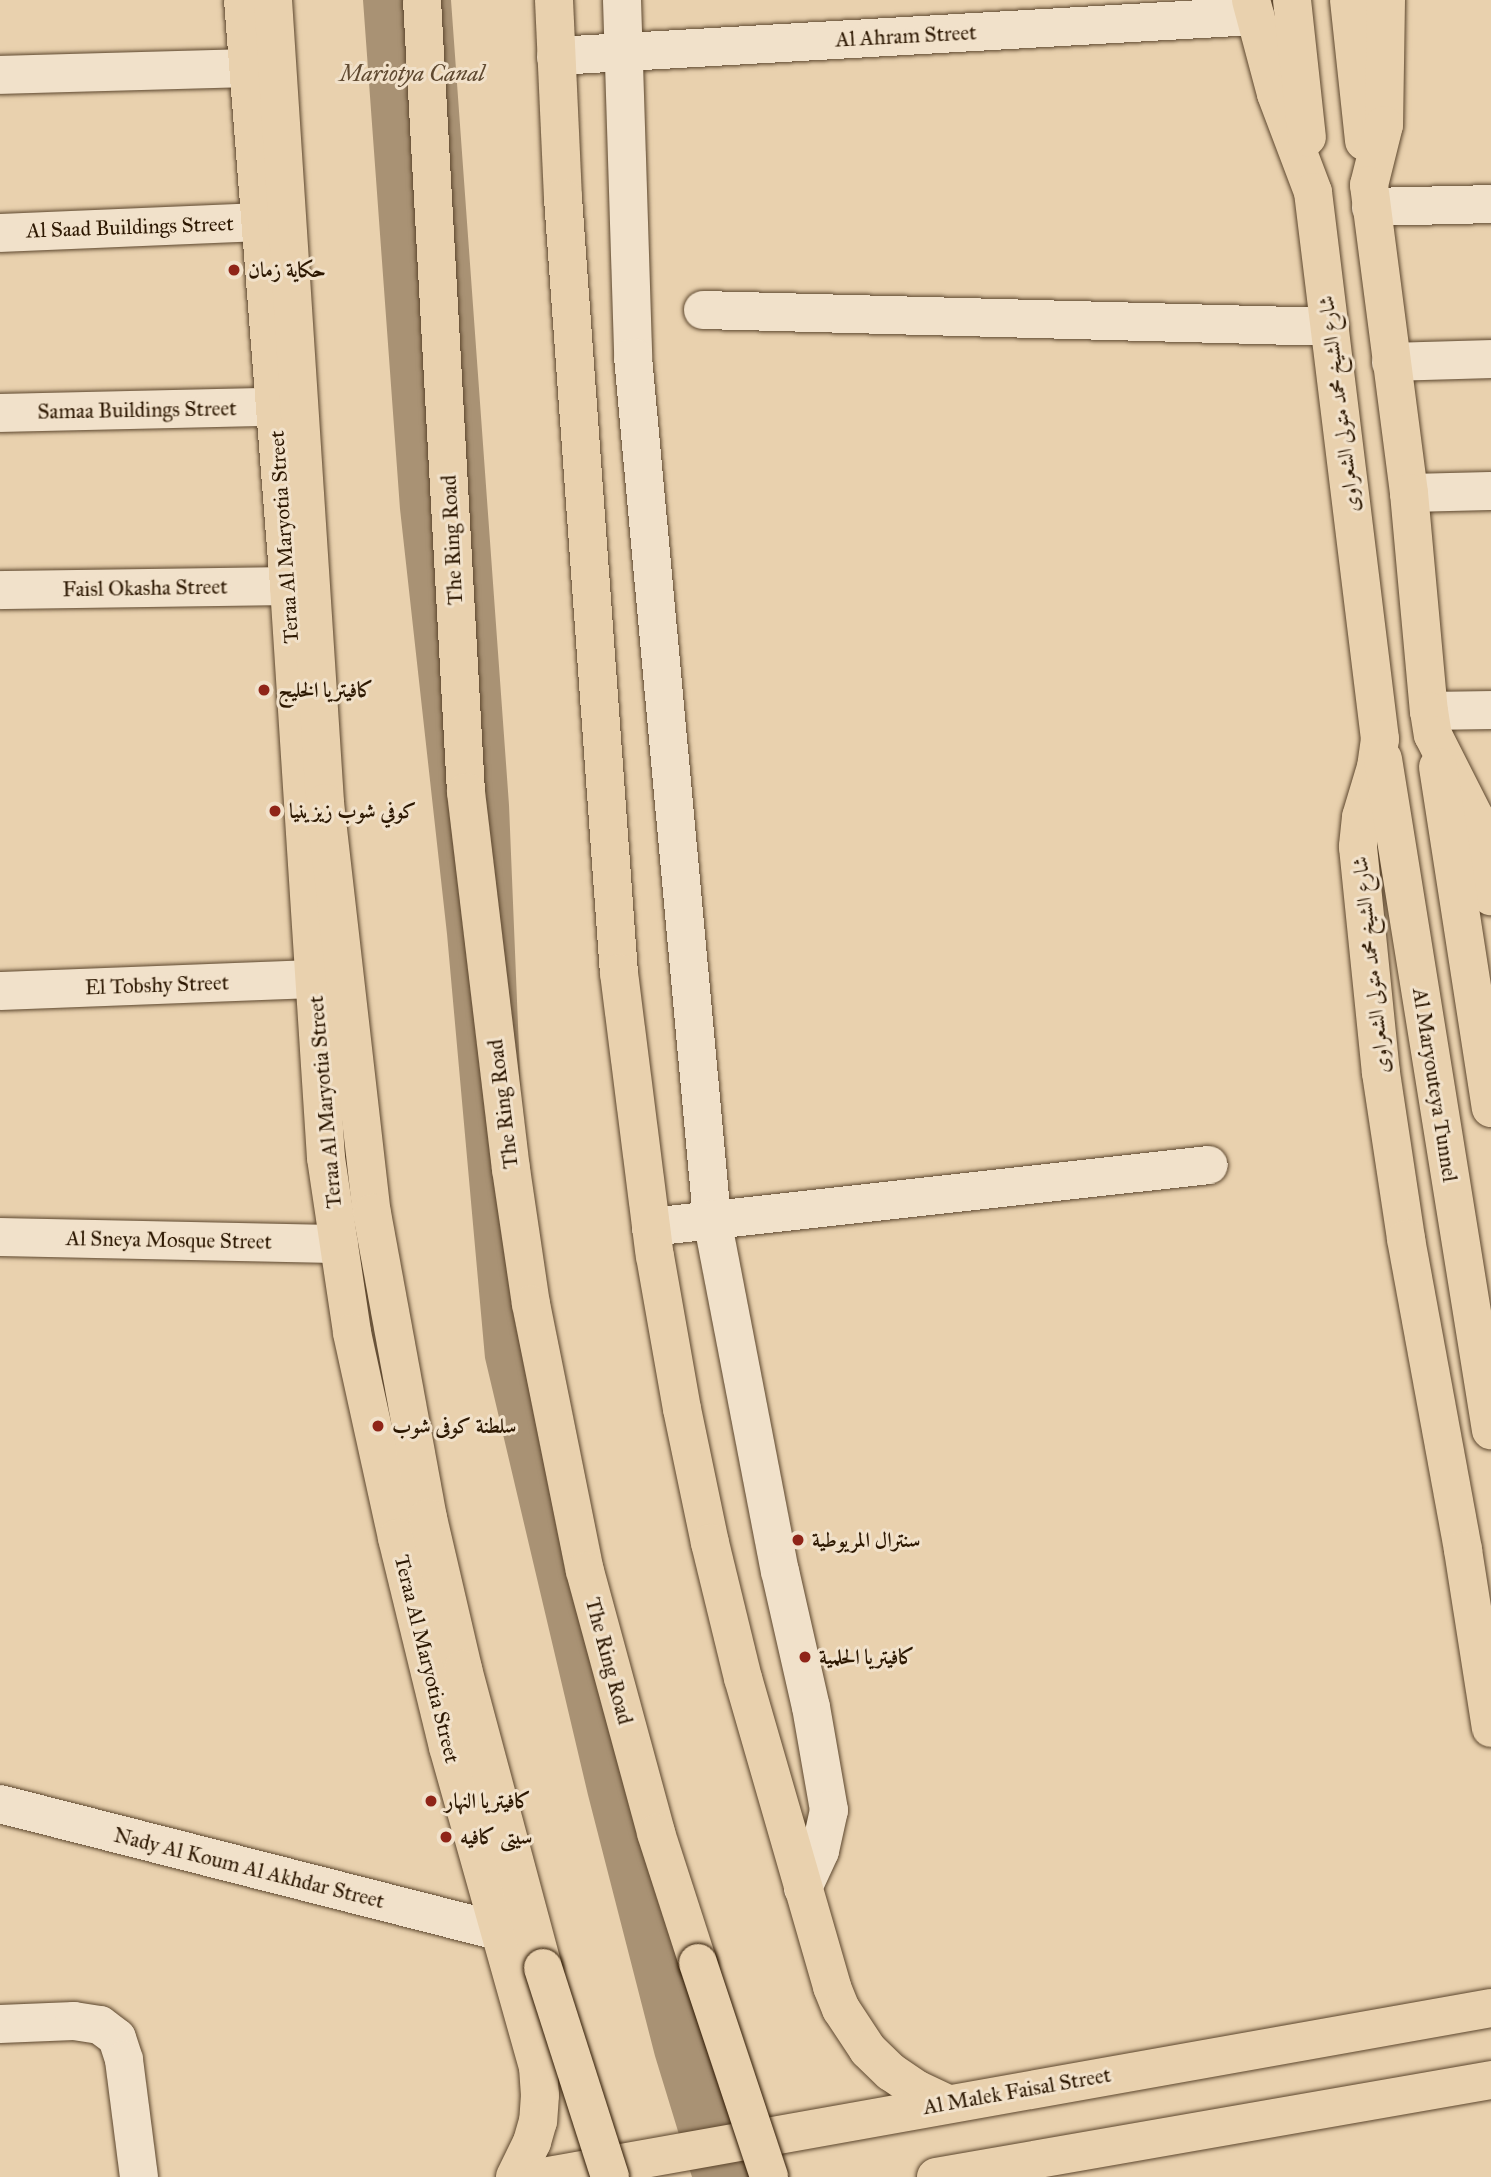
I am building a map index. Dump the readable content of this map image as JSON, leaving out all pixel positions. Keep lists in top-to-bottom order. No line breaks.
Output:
{"streets":{"main road":["شارع الشيخ محمد متولى الشعراوى","Teraa Al Maryotia Street","The Ring Road","Al Maryouteya Tunnel","Al Malek Faisal Street"],"street":["Al Ahram Street","Al Saad Buildings Street","Samaa Buildings Street","Faisl Okasha Street","El Tobshy Street","Al Sneya Mosque Street","Nady Al Koum Al Akhdar Street"]},"crossings":[["Al Ahram Street","شارع الشيخ محمد متولى الشعراوى"],["Al Saad Buildings Street","Teraa Al Maryotia Street"],["شارع الشيخ محمد متولى الشعراوى","Al Maryouteya Tunnel"],["Samaa Buildings Street","Teraa Al Maryotia Street"],["Teraa Al Maryotia Street","Faisl Okasha Street"],["Teraa Al Maryotia Street","El Tobshy Street"],["Teraa Al Maryotia Street","Al Sneya Mosque Street"],["Teraa Al Maryotia Street","Nady Al Koum Al Akhdar Street"]],"water":["Mariotya Canal"],"places":["حكاية زمان","كافيتريا الخليج","كوفي شوب زيزينيا","سلطنة كوفى شوب","سنترال المريوطية","كافيتريا الحلمية","كافيتريا النهار","سيتى كافيه"]}
